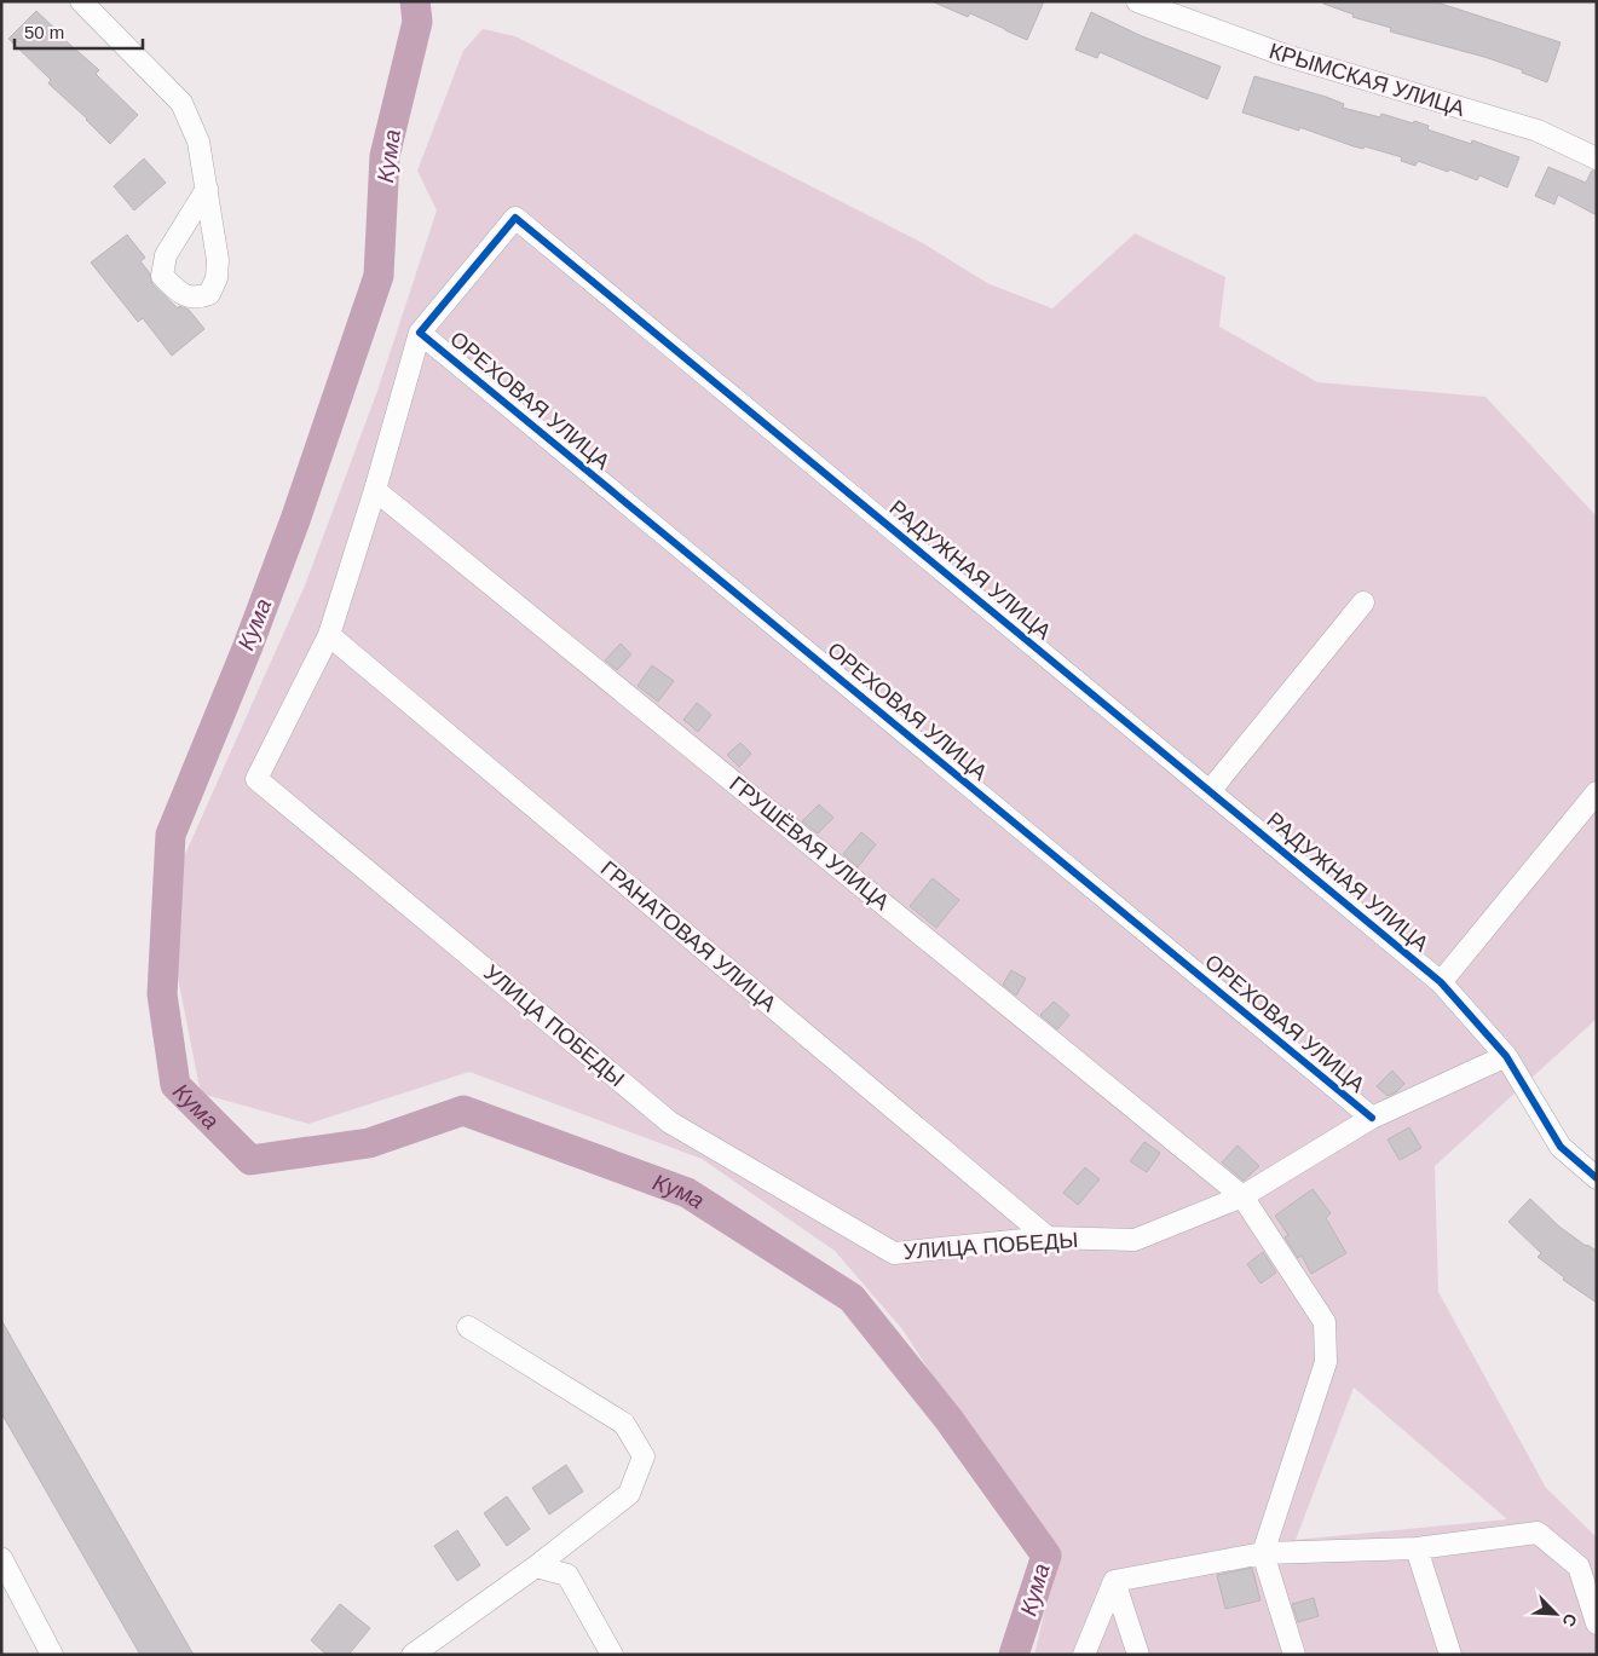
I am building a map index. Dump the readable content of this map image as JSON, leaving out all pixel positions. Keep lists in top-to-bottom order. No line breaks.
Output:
{"streets":{"street":["КРЫМСКАЯ УЛИЦА","ОРЕХОВАЯ УЛИЦА","РАДУЖНАЯ УЛИЦА","ГРУШЁВАЯ УЛИЦА","ГРАНАТОВАЯ УЛИЦА","УЛИЦА ПОБЕДЫ"]},"crossings":[["ОРЕХОВАЯ УЛИЦА","РАДУЖНАЯ УЛИЦА"],["ОРЕХОВАЯ УЛИЦА","УЛИЦА ПОБЕДЫ"],["РАДУЖНАЯ УЛИЦА","УЛИЦА ПОБЕДЫ"],["ГРУШЁВАЯ УЛИЦА","УЛИЦА ПОБЕДЫ"],["ГРАНАТОВАЯ УЛИЦА","УЛИЦА ПОБЕДЫ"]],"water":["Кума"],"scale_bar":"50 m","north":"bottom right"}
